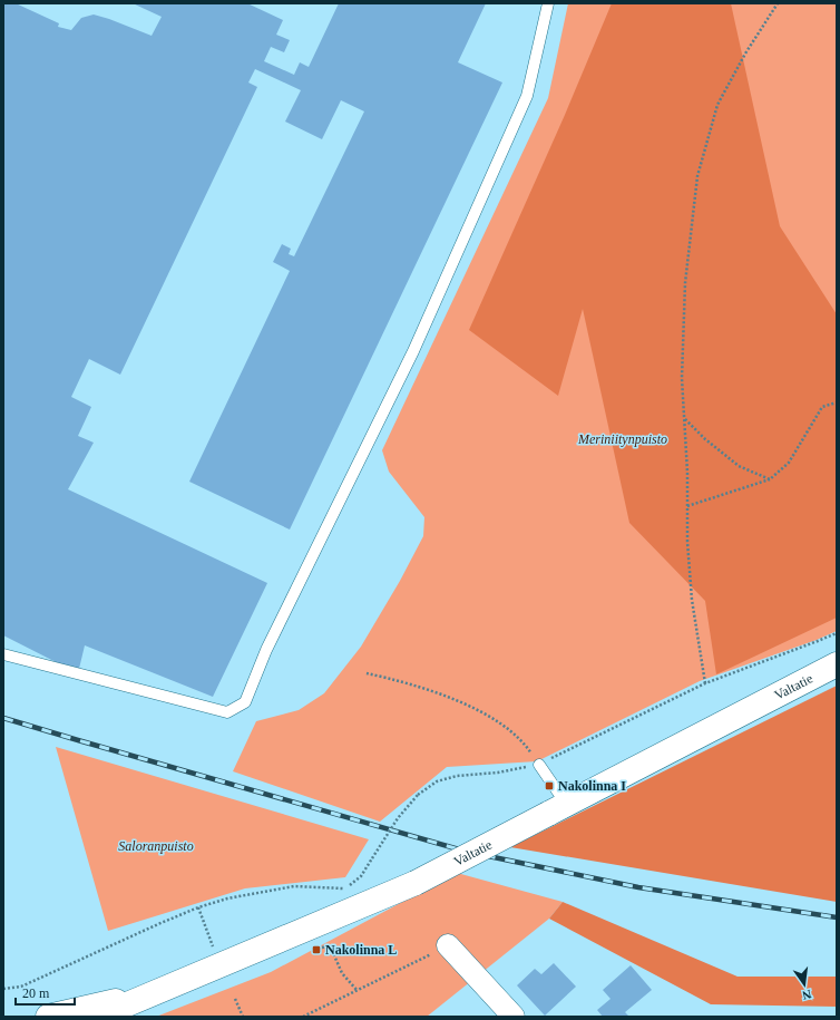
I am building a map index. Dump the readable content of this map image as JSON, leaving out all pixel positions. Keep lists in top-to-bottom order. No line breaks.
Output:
{"streets":{"main road":["Valtatie"]},"parks":["Meriniitynpuisto","Saloranpuisto"],"places":{"transit":["Nakolinna I","Nakolinna L"]},"scale_bar":"20 m","north":"bottom"}
